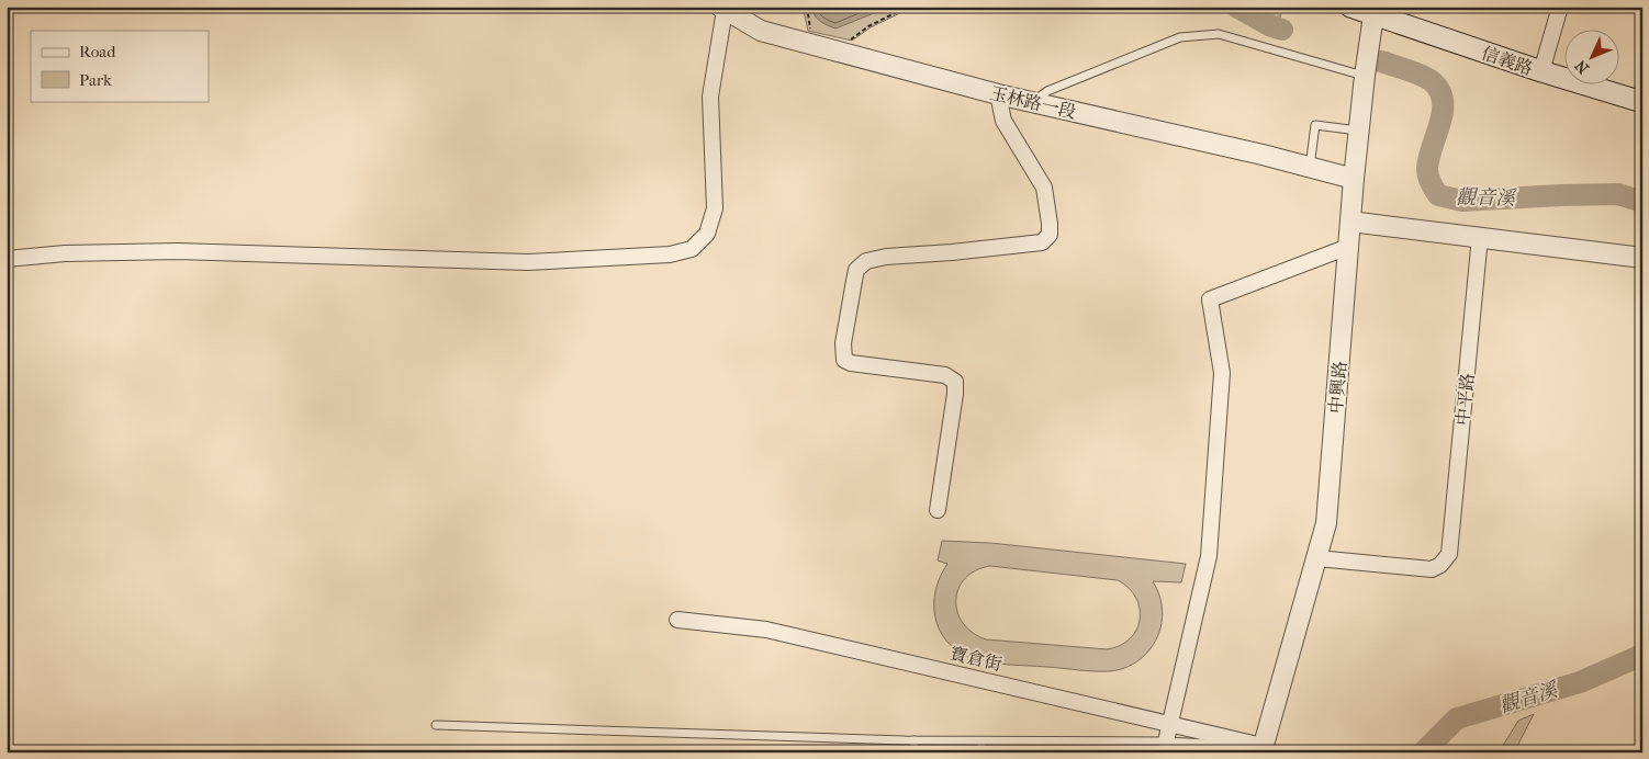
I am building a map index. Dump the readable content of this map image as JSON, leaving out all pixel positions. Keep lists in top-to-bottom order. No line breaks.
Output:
{"streets":{"main road":["信義路"],"street":["玉林路一段","中興路","中平路","寶倉街"]},"crossings":[["信義路","中興路"],["玉林路一段","中興路"],["中興路","中平路"],["中興路","寶倉街"]],"water":["觀音溪"],"legend":["Road","Park"],"north":"bottom left"}
